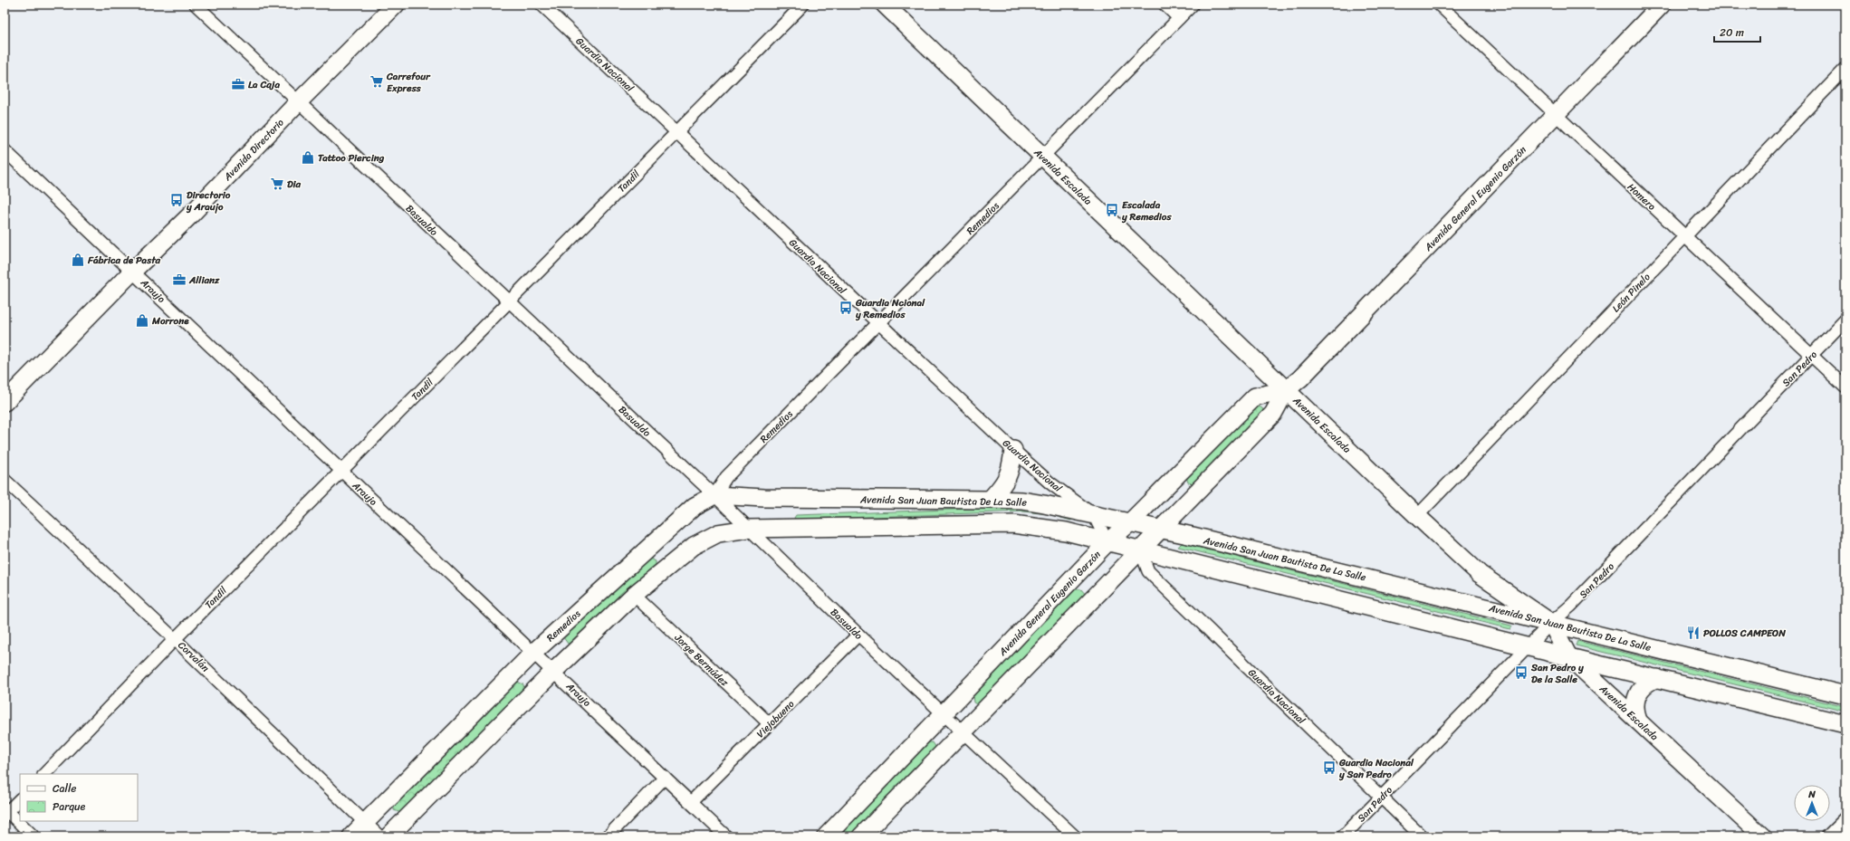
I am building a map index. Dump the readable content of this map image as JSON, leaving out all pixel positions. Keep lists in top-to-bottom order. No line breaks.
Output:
{"streets":{"street":["Guardia Nacional","Avenida Directorio","Avenida Escalada","Tandil","Homero","Avenida General Eugenio Garzón","Remedios","Basualdo","Araujo","León Pinelo","San Pedro","Avenida San Juan Bautista De La Salle","Corvalán","Jorge Bermúdez","Viejobueno"]},"crossings":[["Guardia Nacional","Tandil"],["Guardia Nacional","Avenida General Eugenio Garzón"],["Guardia Nacional","Remedios"],["Guardia Nacional","San Pedro"],["Guardia Nacional","Avenida San Juan Bautista De La Salle"],["Avenida Directorio","Basualdo"],["Avenida Directorio","Araujo"],["Avenida Escalada","Avenida General Eugenio Garzón"],["Avenida Escalada","Remedios"],["Avenida Escalada","León Pinelo"],["Avenida Escalada","San Pedro"],["Avenida Escalada","Avenida San Juan Bautista De La Salle"],["Tandil","Basualdo"],["Tandil","Araujo"],["Tandil","Corvalán"],["Homero","Avenida General Eugenio Garzón"],["Homero","León Pinelo"],["Homero","San Pedro"],["Avenida General Eugenio Garzón","Basualdo"],["Avenida General Eugenio Garzón","Avenida San Juan Bautista De La Salle"],["Remedios","Basualdo"],["Remedios","Araujo"],["Remedios","Avenida San Juan Bautista De La Salle"],["Remedios","Corvalán"],["Basualdo","Avenida San Juan Bautista De La Salle"],["Basualdo","Viejobueno"],["Araujo","Viejobueno"],["San Pedro","Avenida San Juan Bautista De La Salle"],["Jorge Bermúdez","Viejobueno"]],"places":{"supermarket":["Carrefour Express","Dia"],"office":["La Caja","Allianz"],"shop":["Tattoo Piercing","Fábrica de Pasta","Morrone"],"bus stop":["Directorio y Araujo","Escalada y Remedios","Guardia Ncional y Remedios","San Pedro y De la Salle","Guardia Nacional y San Pedro"],"restaurant":["POLLOS CAMPEON"]},"legend":["Calle","Parque"],"scale_bar":"20 m","north":"top"}
